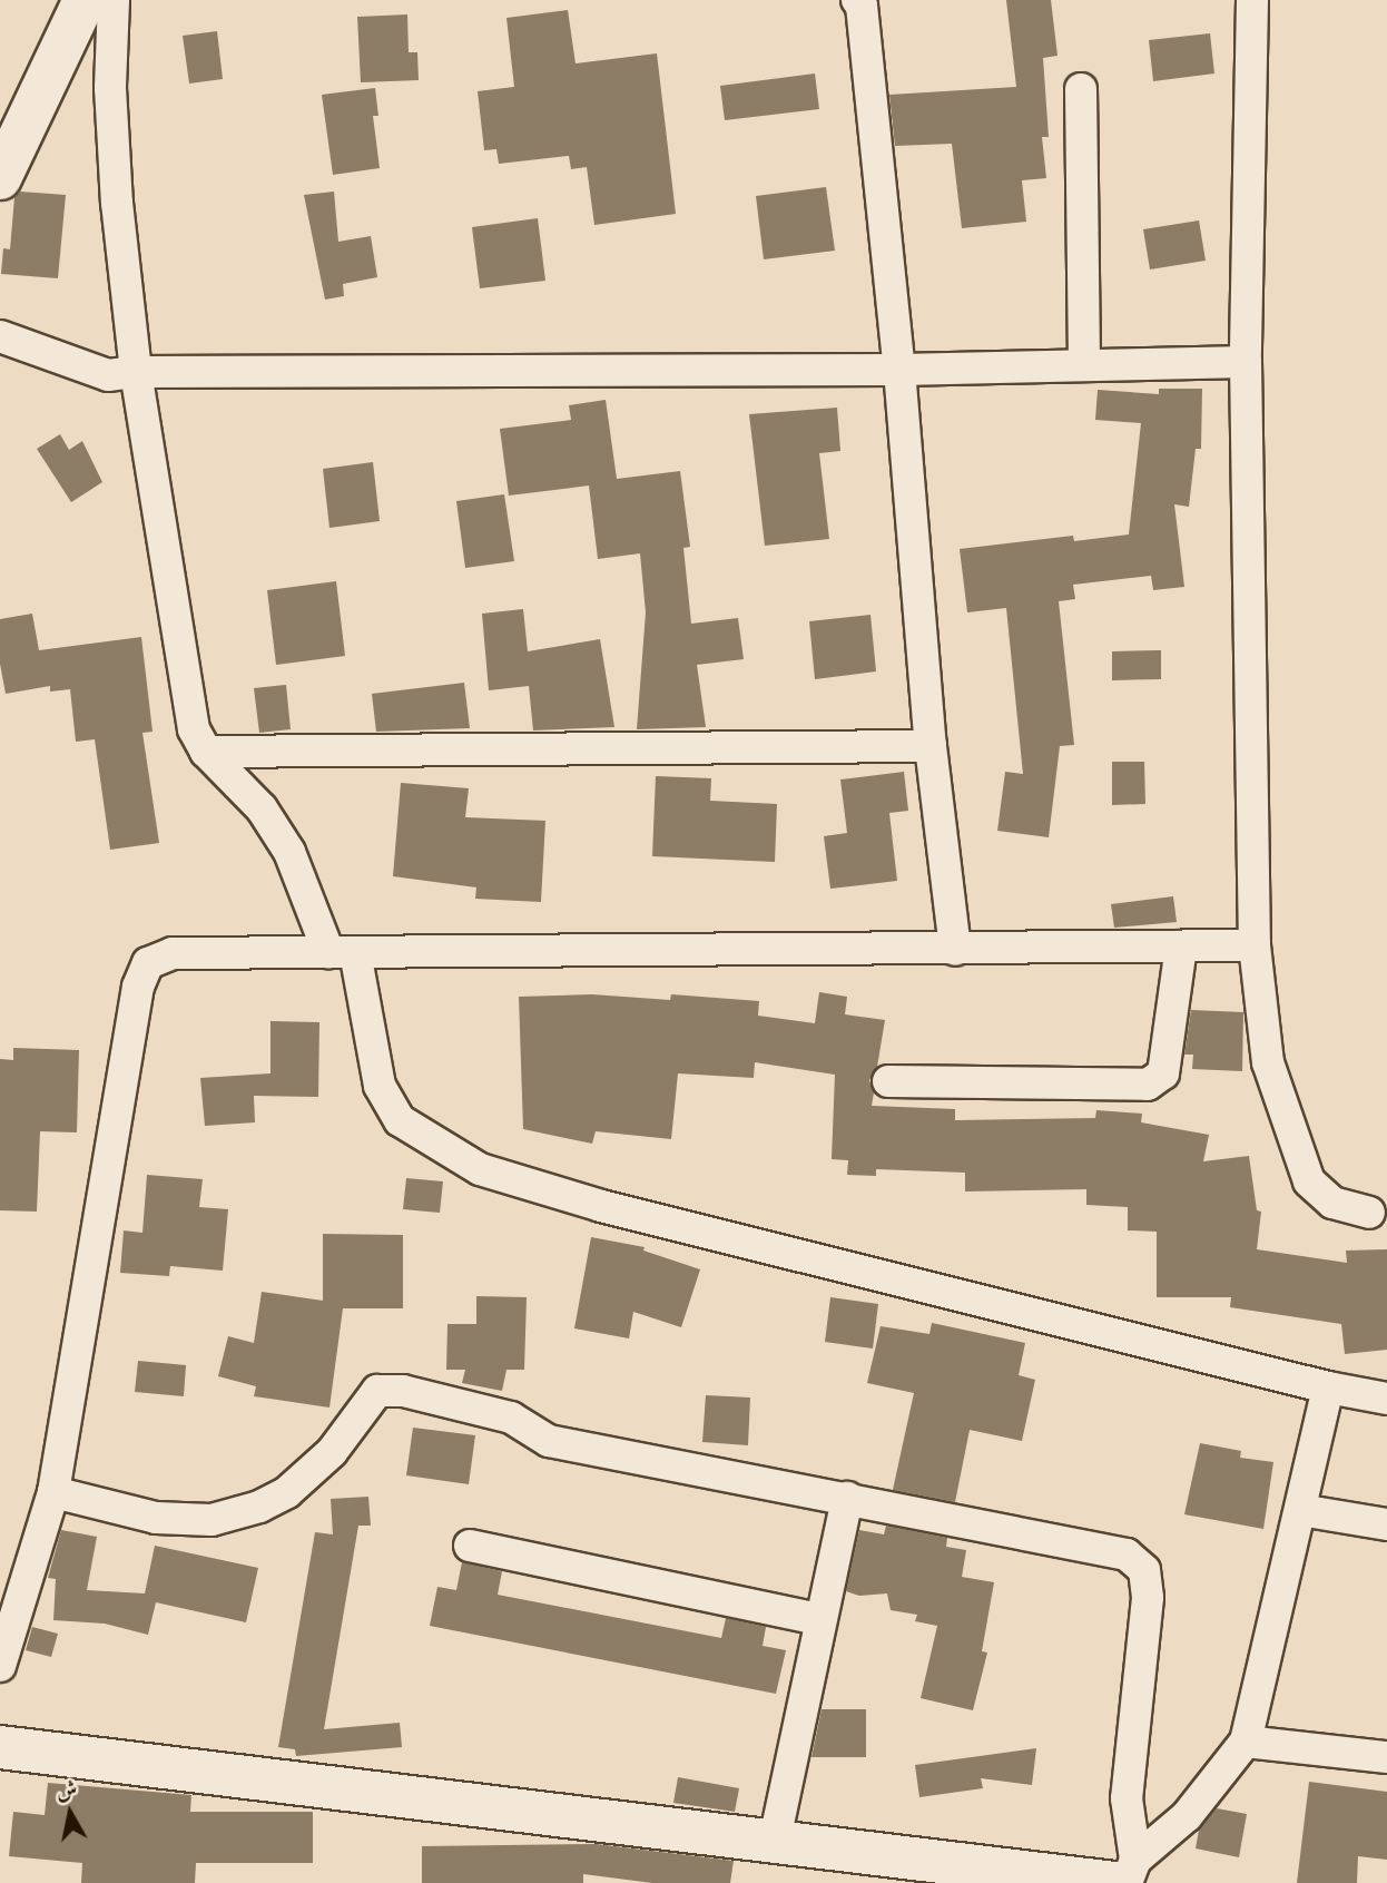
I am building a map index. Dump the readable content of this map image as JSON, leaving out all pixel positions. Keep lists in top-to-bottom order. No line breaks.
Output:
{"north":"top"}
